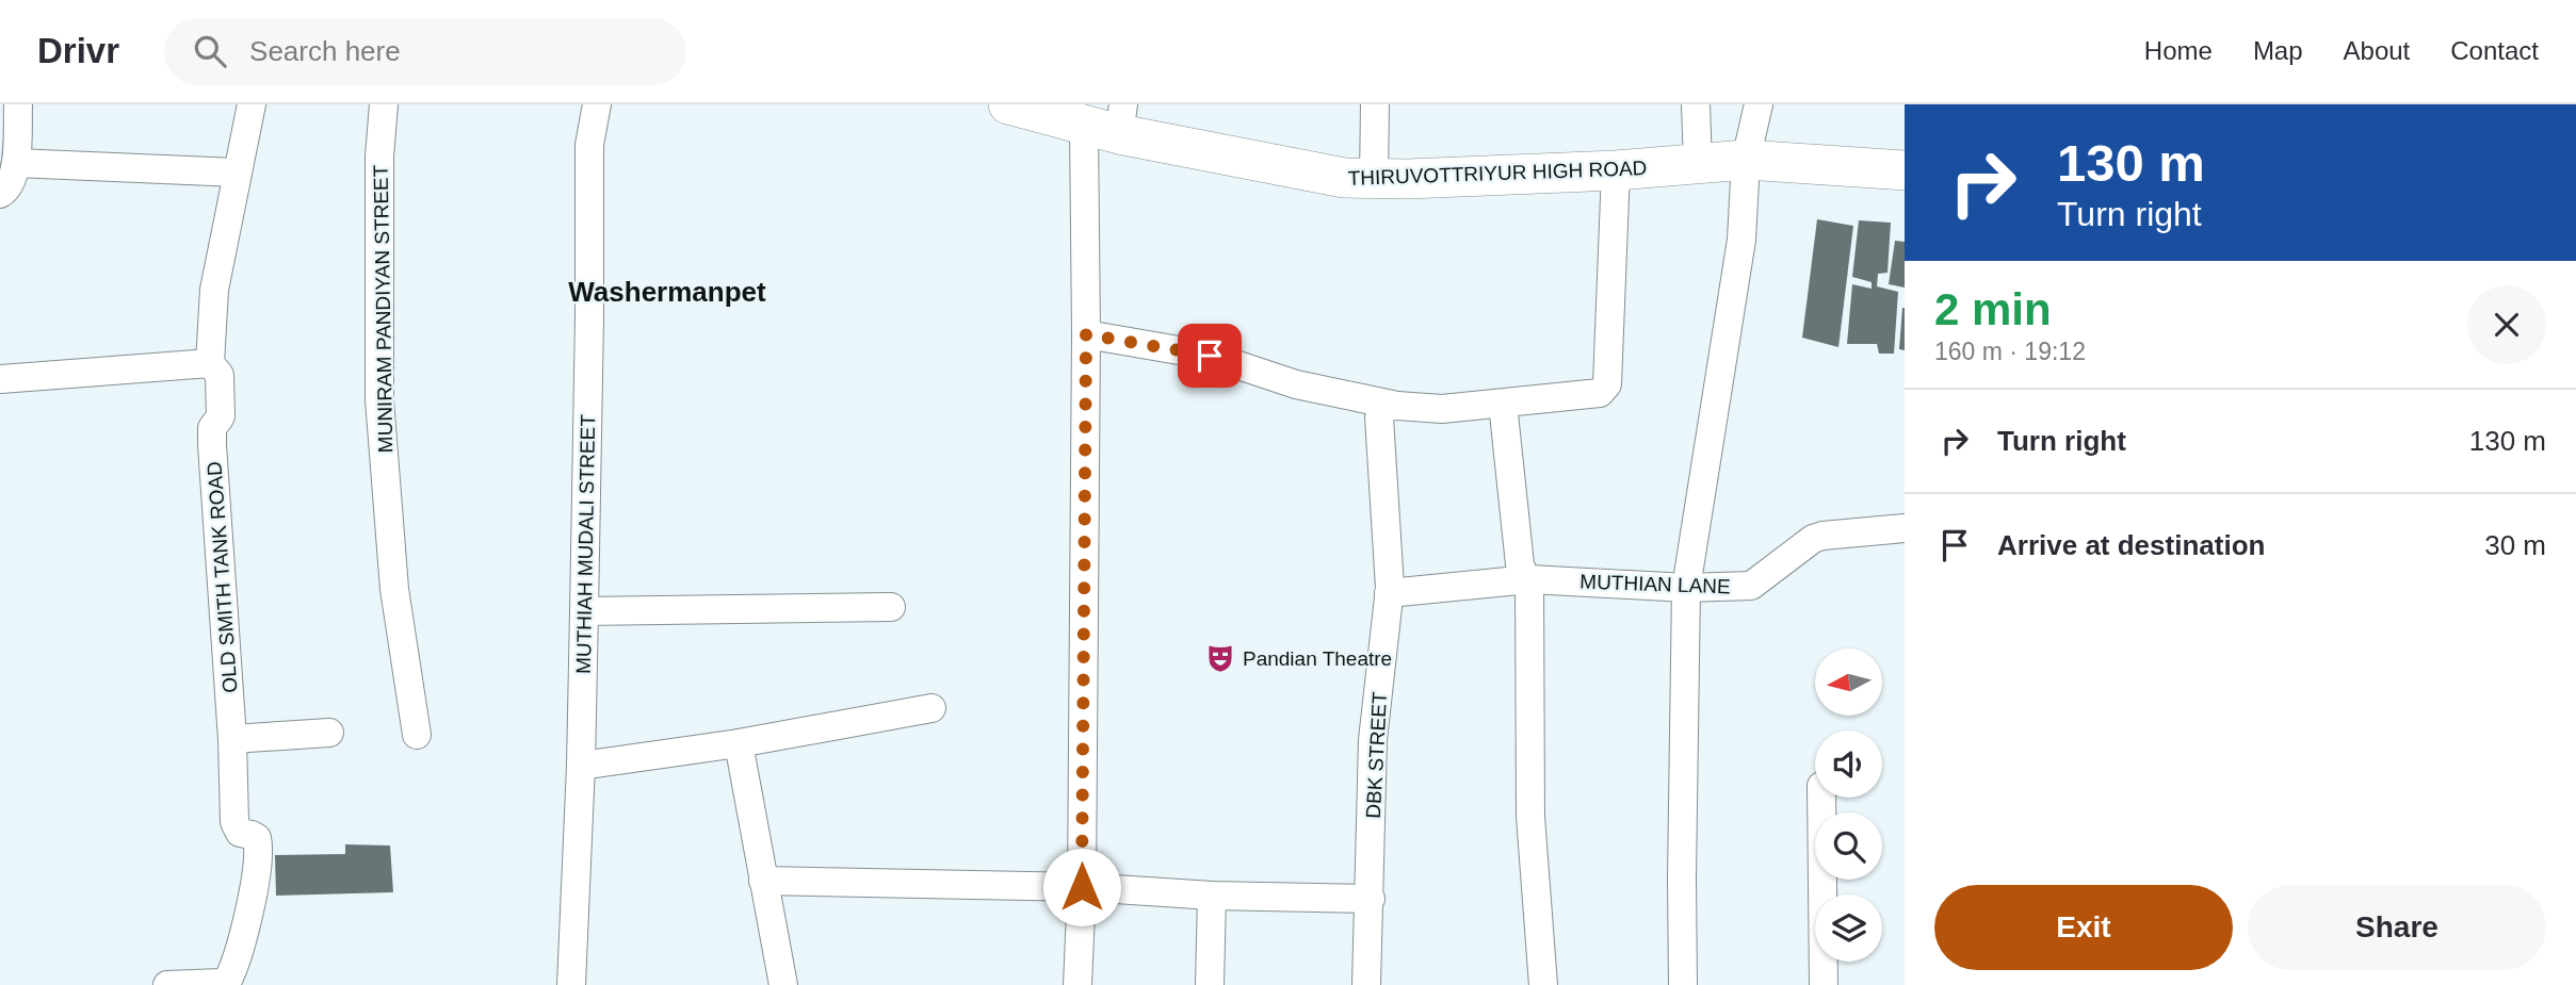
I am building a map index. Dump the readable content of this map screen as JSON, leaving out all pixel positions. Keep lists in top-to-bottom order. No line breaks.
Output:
{"streets":{"main road":["THIRUVOTTRIYUR HIGH ROAD"],"street":["MUNIRAM PANDIYAN STREET","MUTHIAH MUDALI STREET","OLD SMITH TANK ROAD","MUTHIAN LANE","DBK STREET"]},"crossings":[["MUTHIAN LANE","DBK STREET"]],"districts":["Washermanpet"],"places":{"theatre":["Pandian Theatre"]},"north":"left","page":{"header":"Drivr","search":"Search here","nav":["Home","Map","About","Contact"],"turn":["130 m","Turn right"],"heading":["2 min","160 m · 19:12"],"list":[{"name":"Turn right","value":"130 m"},{"name":"Arrive at destination","value":"30 m"}],"buttons":["Exit","Share"]}}
